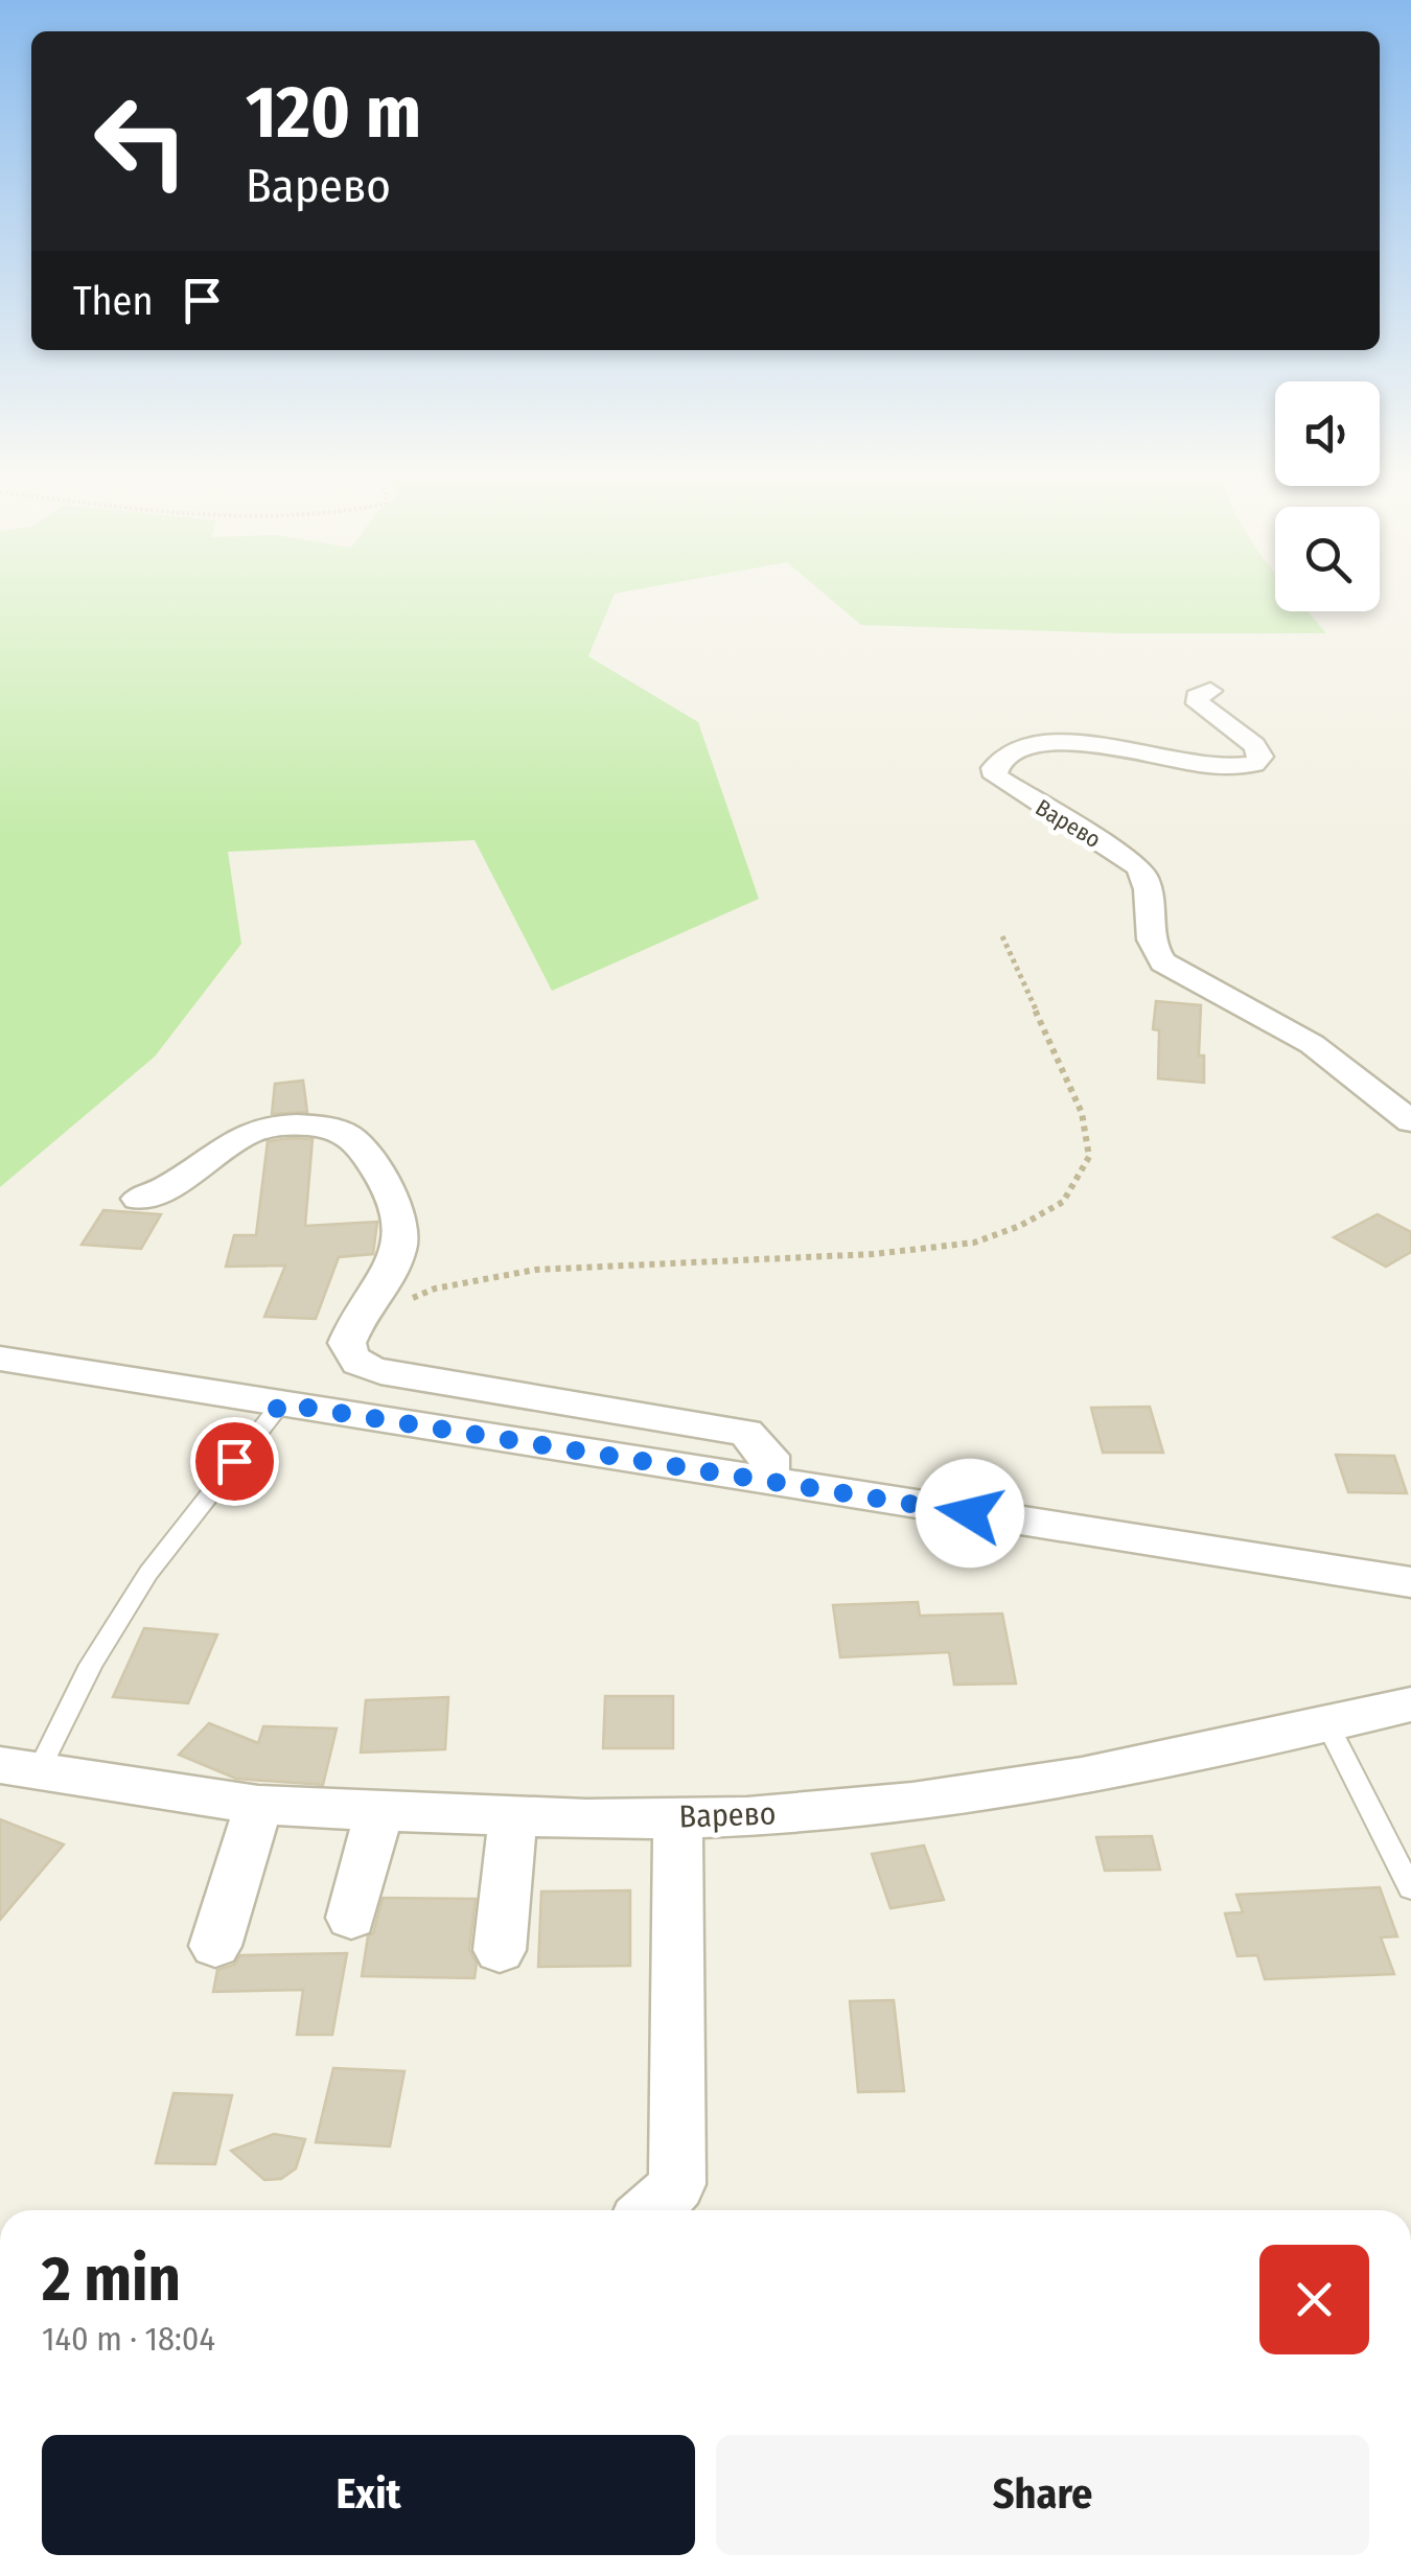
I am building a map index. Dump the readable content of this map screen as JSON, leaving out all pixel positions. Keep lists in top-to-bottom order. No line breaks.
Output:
{"streets":{"street":["Варево"]},"page":{"turn":["120 m","Варево"],"then":"Then","heading":["2 min","140 m · 18:04"],"buttons":["Exit","Share"]}}
